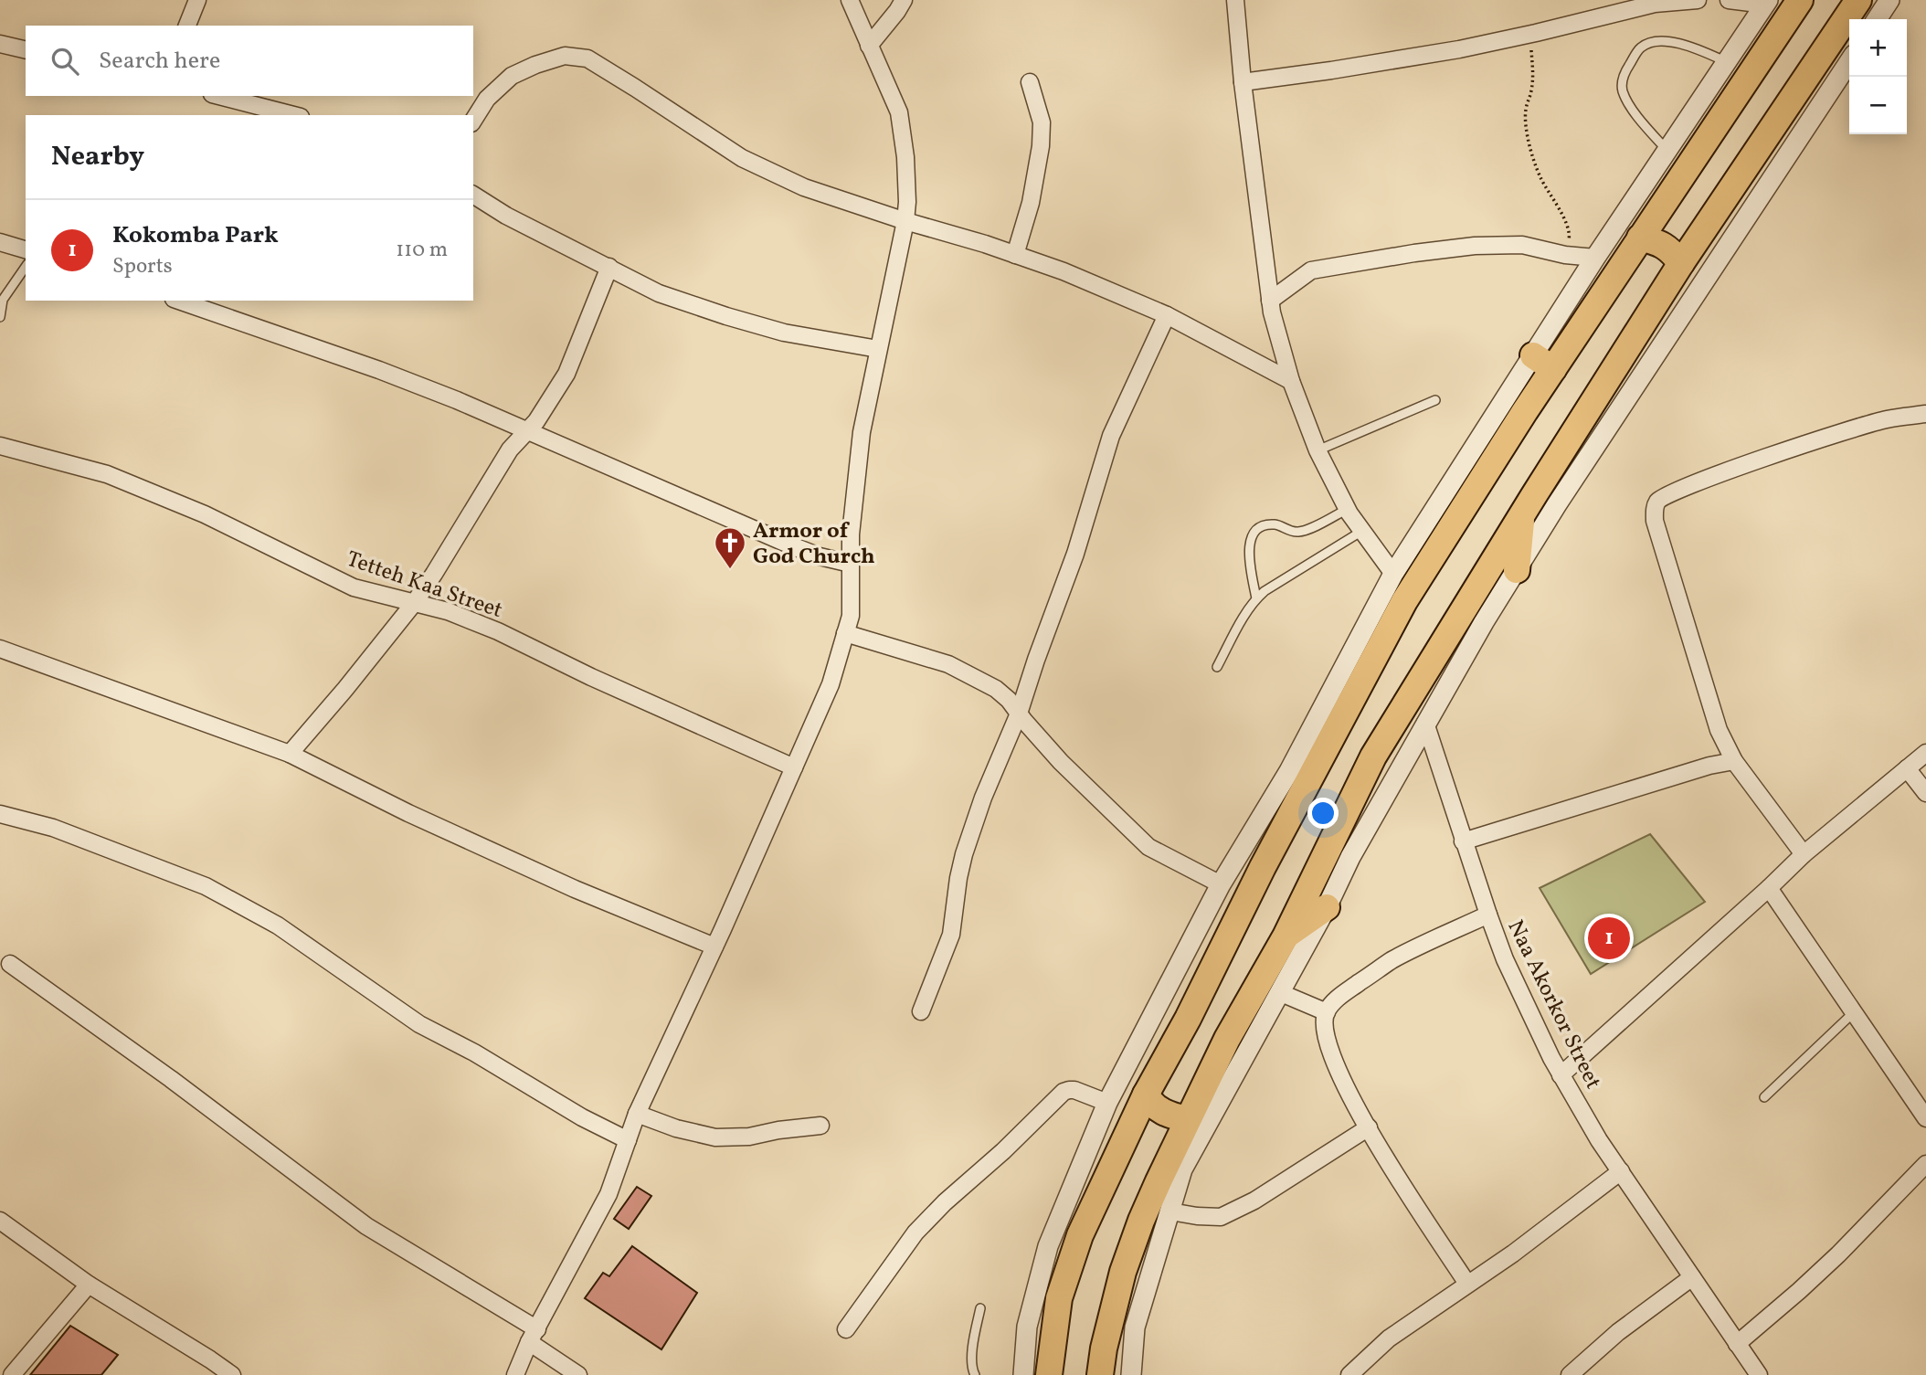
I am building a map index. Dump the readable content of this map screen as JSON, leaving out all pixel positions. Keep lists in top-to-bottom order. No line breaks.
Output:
{"streets":{"street":["Tetteh Kaa Street","Naa Akorkor Street"]},"places":{"church":["Armor of God Church"]},"page":{"map_buttons":["+","−"],"search":"Search here","heading":"Nearby","list":[{"mark":"1","name":"Kokomba Park","note":"Sports","value":"110 m"}],"pins":"1"}}
